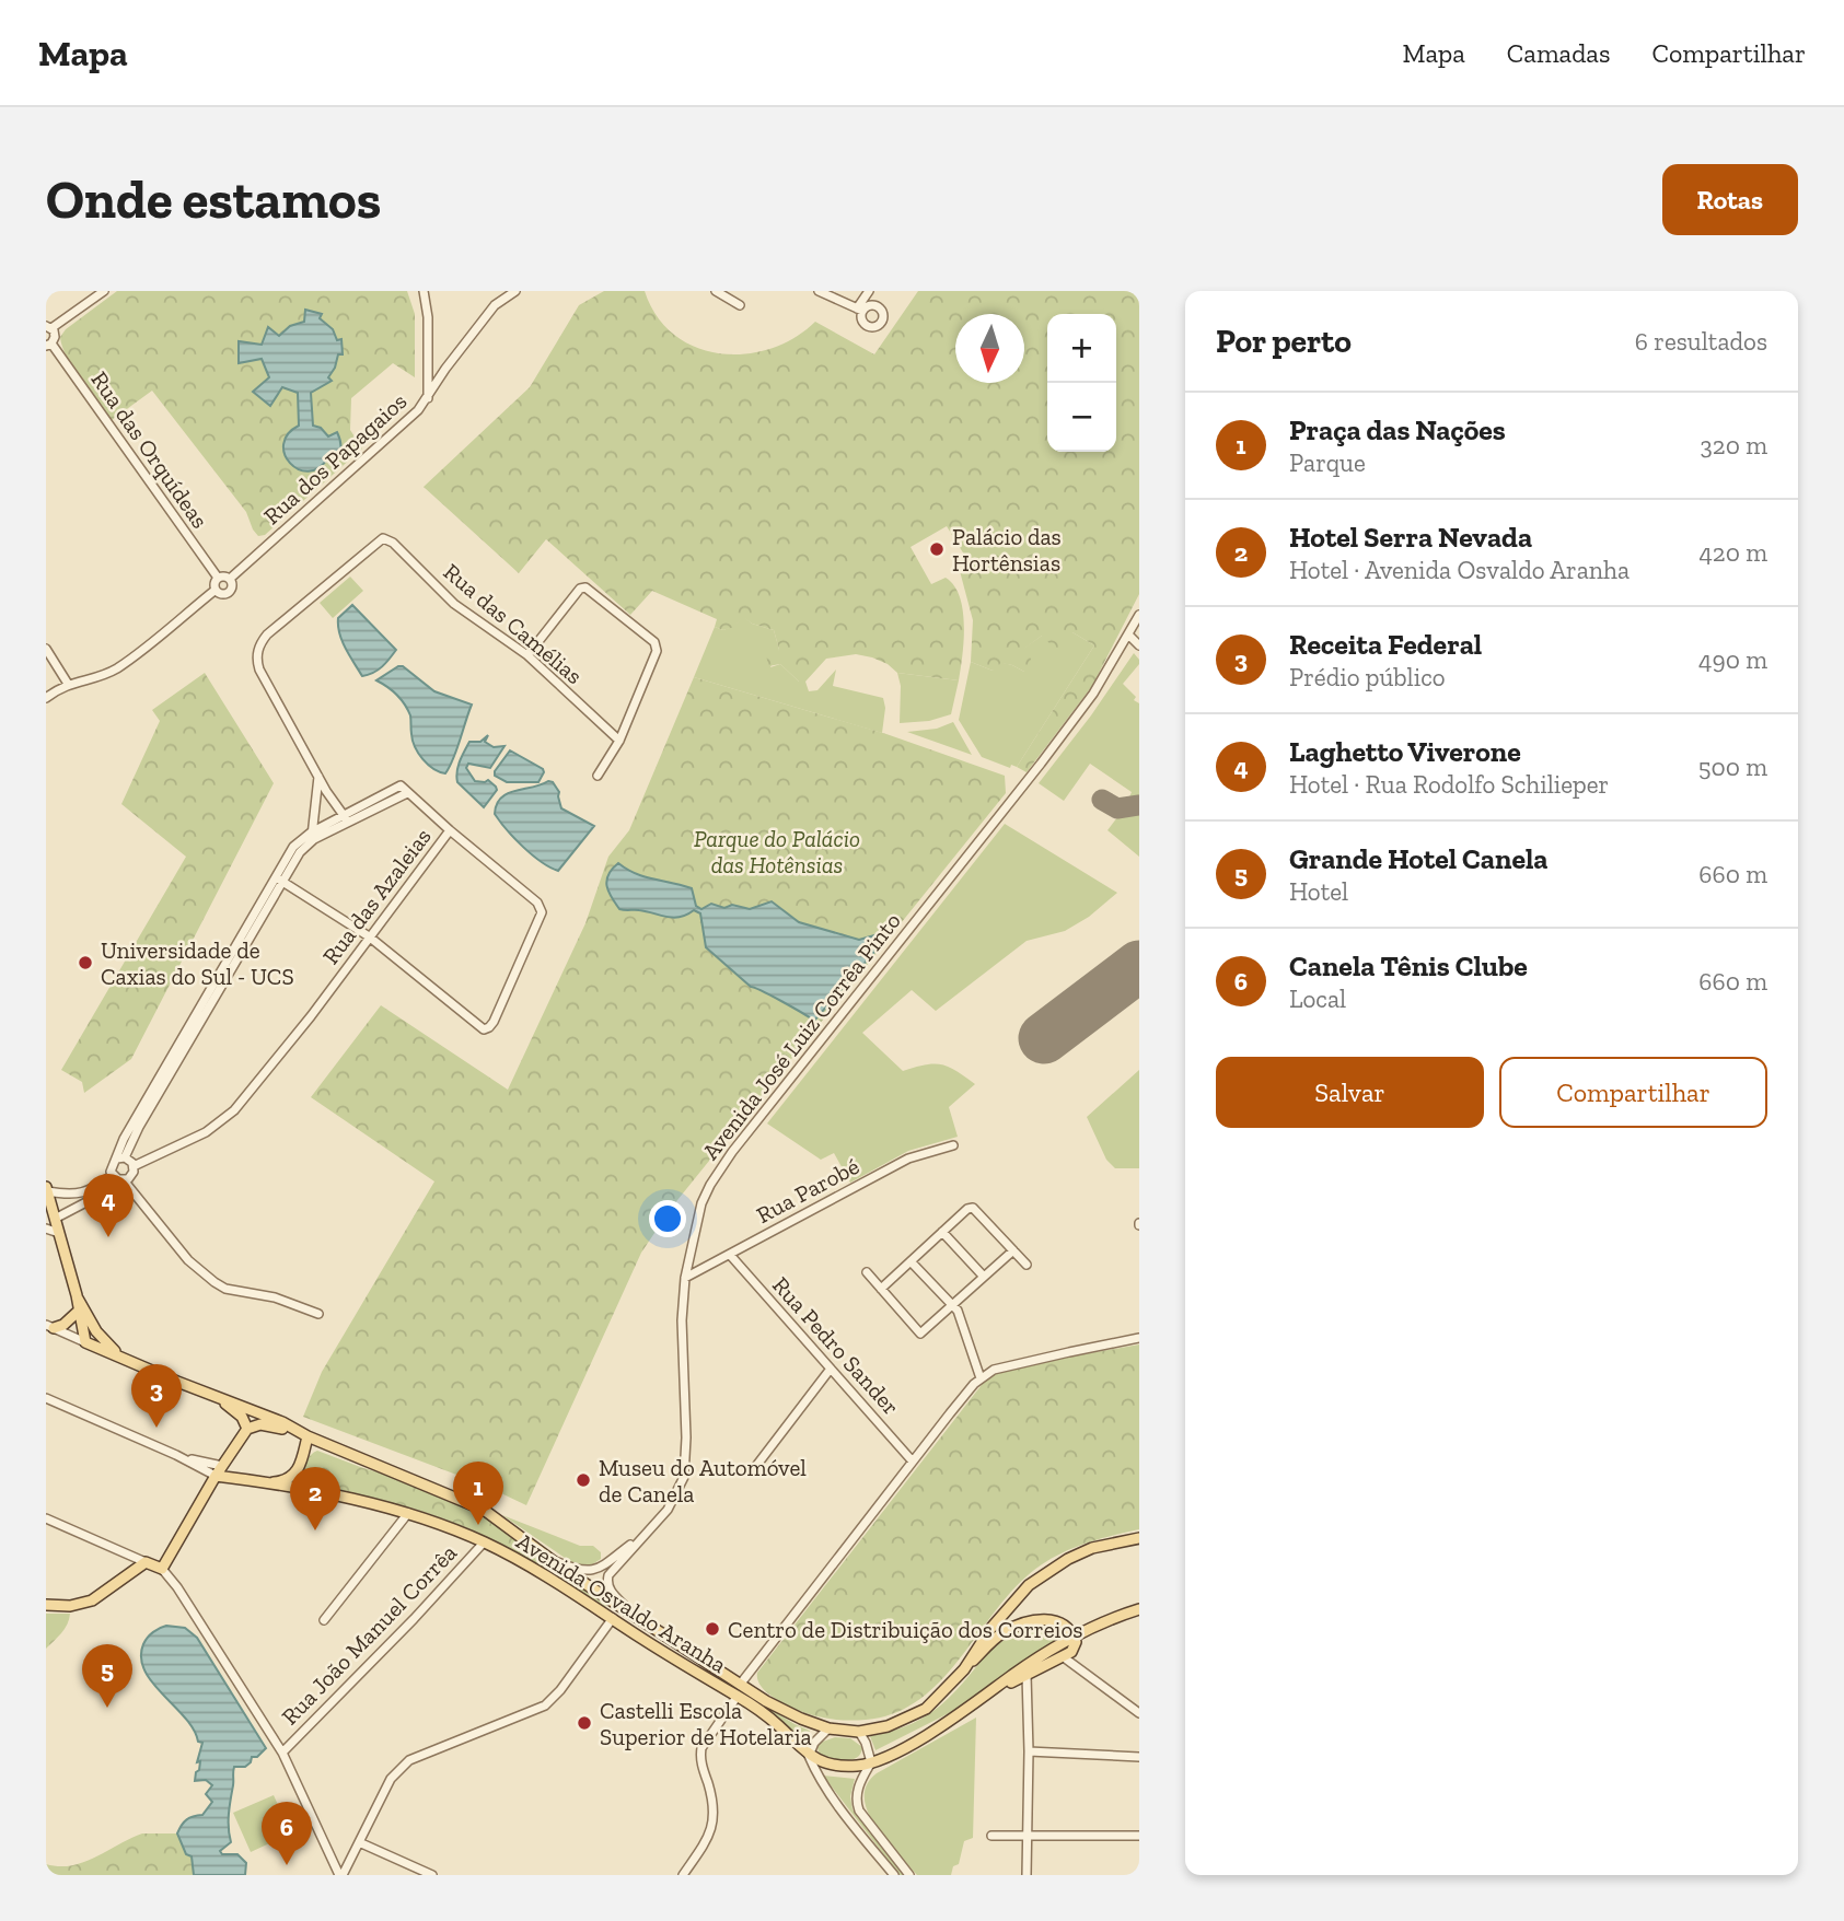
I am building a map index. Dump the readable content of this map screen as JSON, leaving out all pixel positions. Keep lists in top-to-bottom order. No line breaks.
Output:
{"streets":{"main road":["Avenida Osvaldo Aranha"],"street":["Rua das Orquídeas","Rua dos Papagaios","Rua das Camélias","Rua das Azaleias","Avenida José Luiz Corrêa Pinto","Rua Parobé","Rua Pedro Sander","Rua João Manuel Corrêa"]},"crossings":[["Rua das Orquídeas","Rua dos Papagaios"],["Avenida José Luiz Corrêa Pinto","Rua Parobé"],["Rua Parobé","Rua Pedro Sander"],["Avenida Osvaldo Aranha","Rua João Manuel Corrêa"]],"parks":["Parque do Palácio das Hotênsias"],"places":["Palácio das Hortênsias","Universidade de Caxias do Sul - UCS","Museu do Automóvel de Canela","Centro de Distribuição dos Correios","Castelli Escola Superior de Hotelaria"],"north":"bottom","page":{"header":"Mapa","nav":["Mapa","Camadas","Compartilhar"],"buttons":["Rotas",["Salvar","Compartilhar"]],"title":"Onde estamos","heading":["Por perto","6 resultados"],"map_buttons":["+","−"],"list":[{"mark":"1","name":"Praça das Nações","note":"Parque","value":"320 m"},{"mark":"2","name":"Hotel Serra Nevada","note":"Hotel · Avenida Osvaldo Aranha","value":"420 m"},{"mark":"3","name":"Receita Federal","note":"Prédio público","value":"490 m"},{"mark":"4","name":"Laghetto Viverone","note":"Hotel · Rua Rodolfo Schilieper","value":"500 m"},{"mark":"5","name":"Grande Hotel Canela","note":"Hotel","value":"660 m"},{"mark":"6","name":"Canela Tênis Clube","note":"Local","value":"660 m"}],"pins":["4","3","1","2","5","6"]}}
